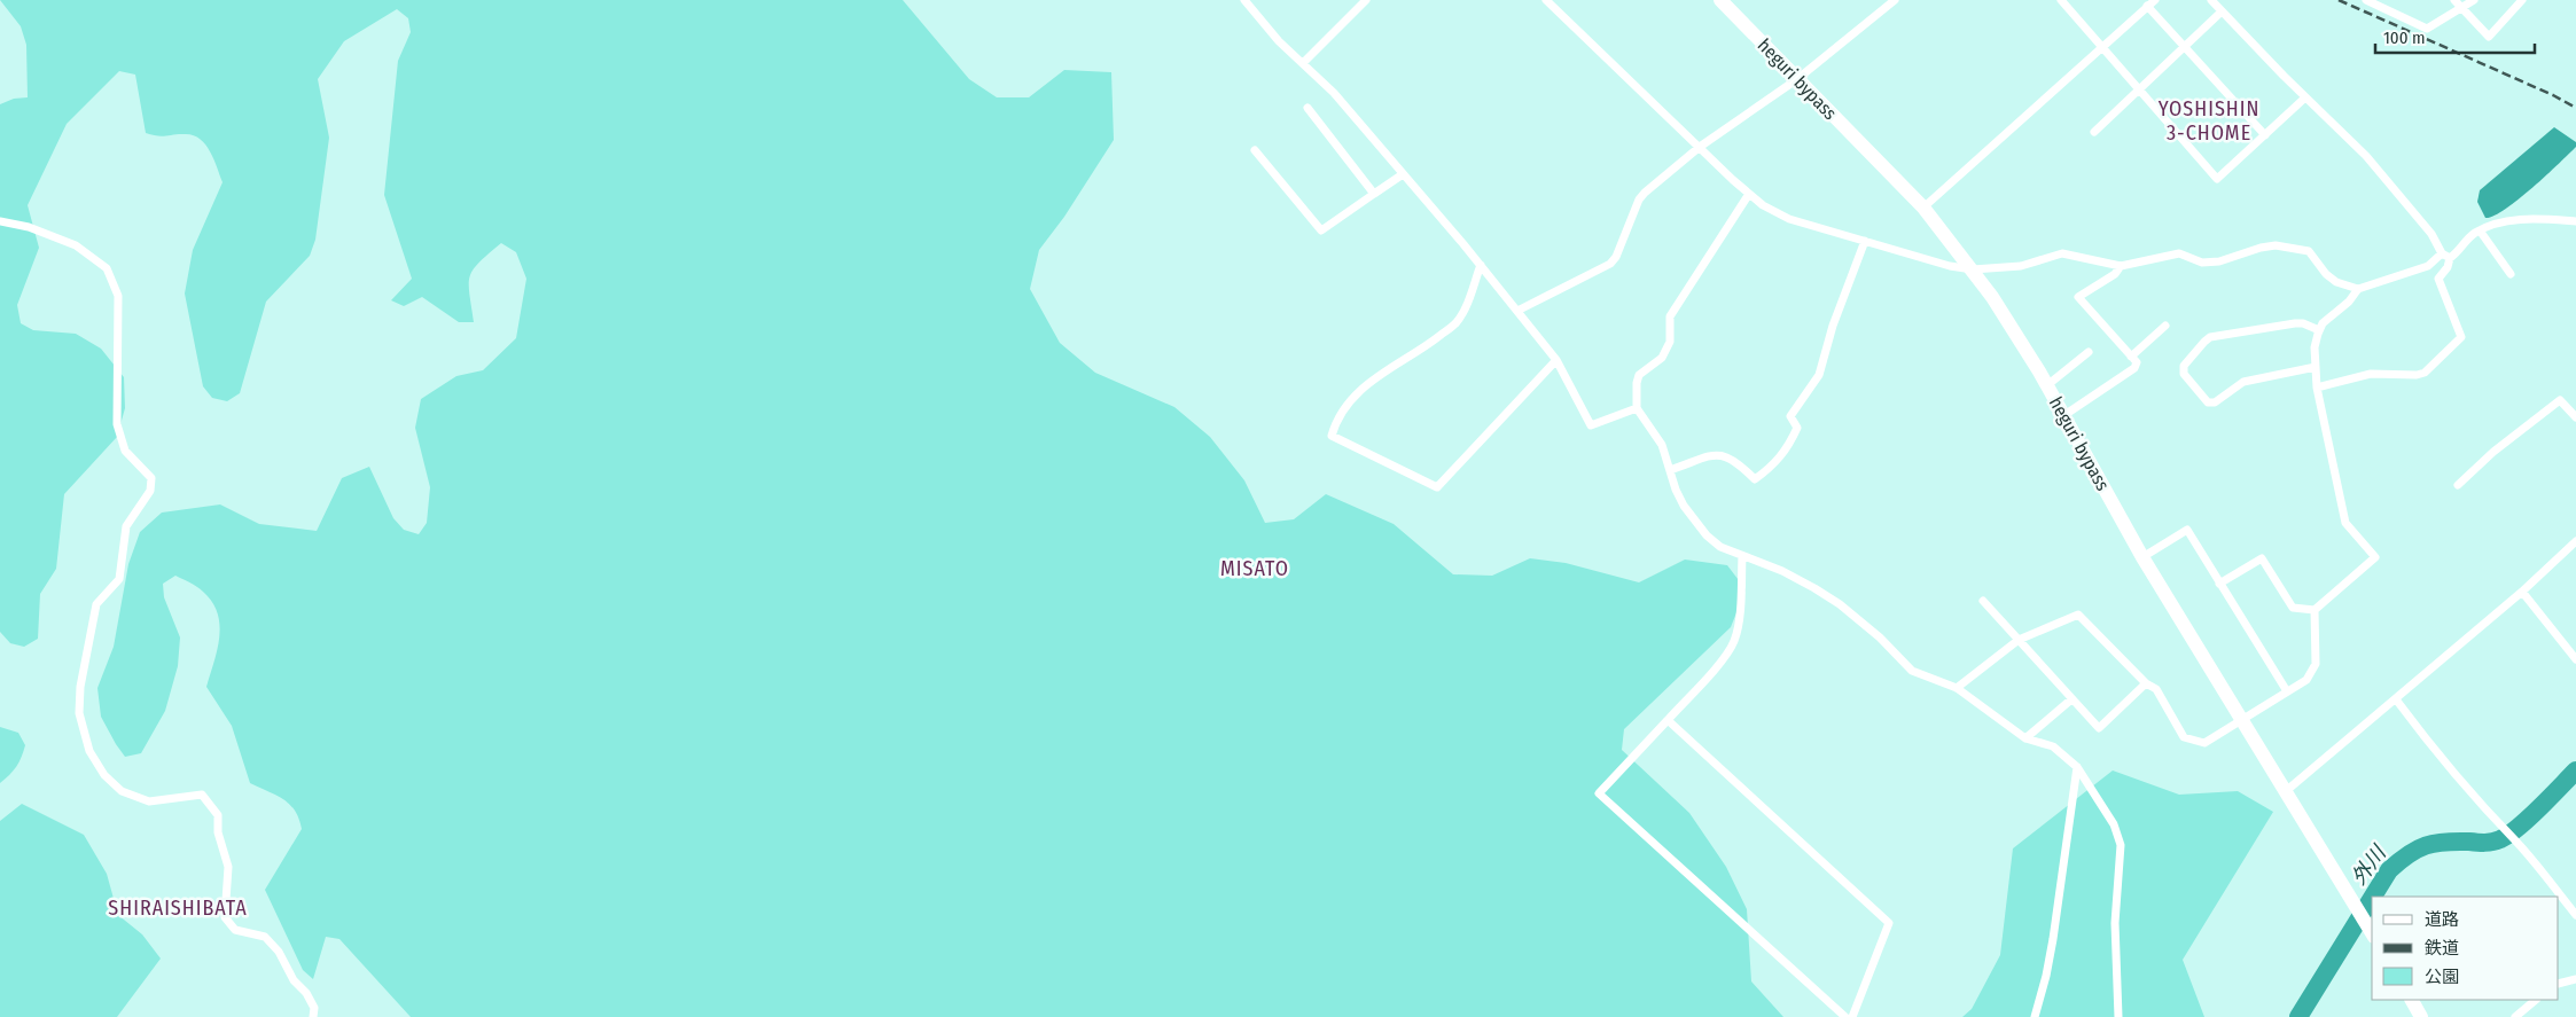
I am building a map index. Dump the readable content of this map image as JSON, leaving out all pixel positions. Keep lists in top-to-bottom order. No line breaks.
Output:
{"streets":{"highway":["heguri bypass"]},"districts":["YOSHISHIN 3-CHOME","MISATO","SHIRAISHIBATA"],"water":["外川"],"legend":["道路","鉄道","公園"],"scale_bar":"100 m"}
